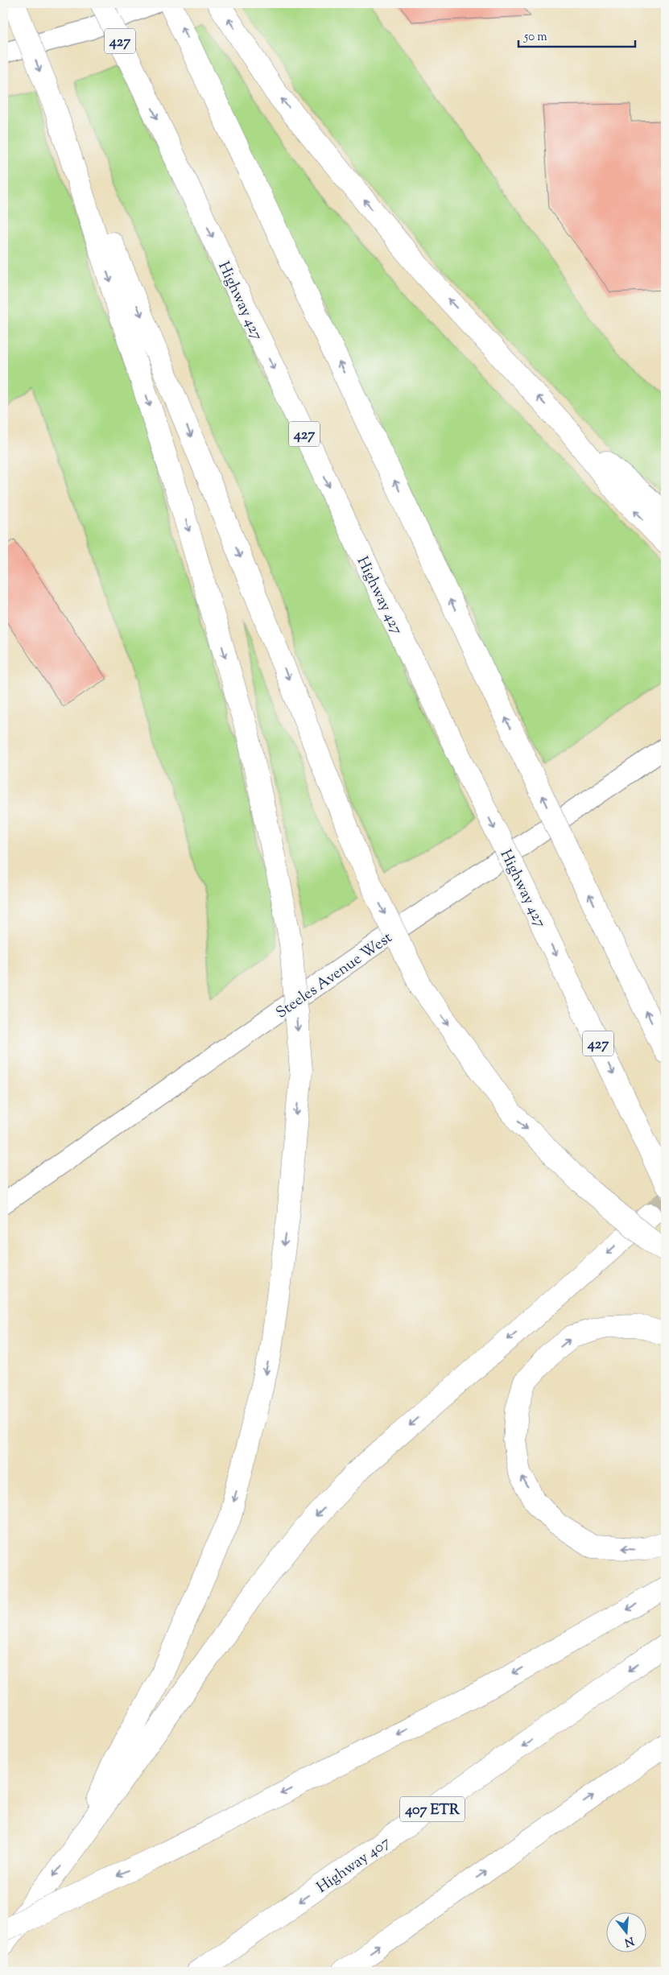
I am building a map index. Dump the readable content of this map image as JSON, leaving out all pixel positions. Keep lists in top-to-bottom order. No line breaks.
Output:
{"streets":{"highway":["427","Highway 427","407 ETR","Highway 407"],"main road":["Steeles Avenue West"]},"scale_bar":"50 m","north":"bottom"}
